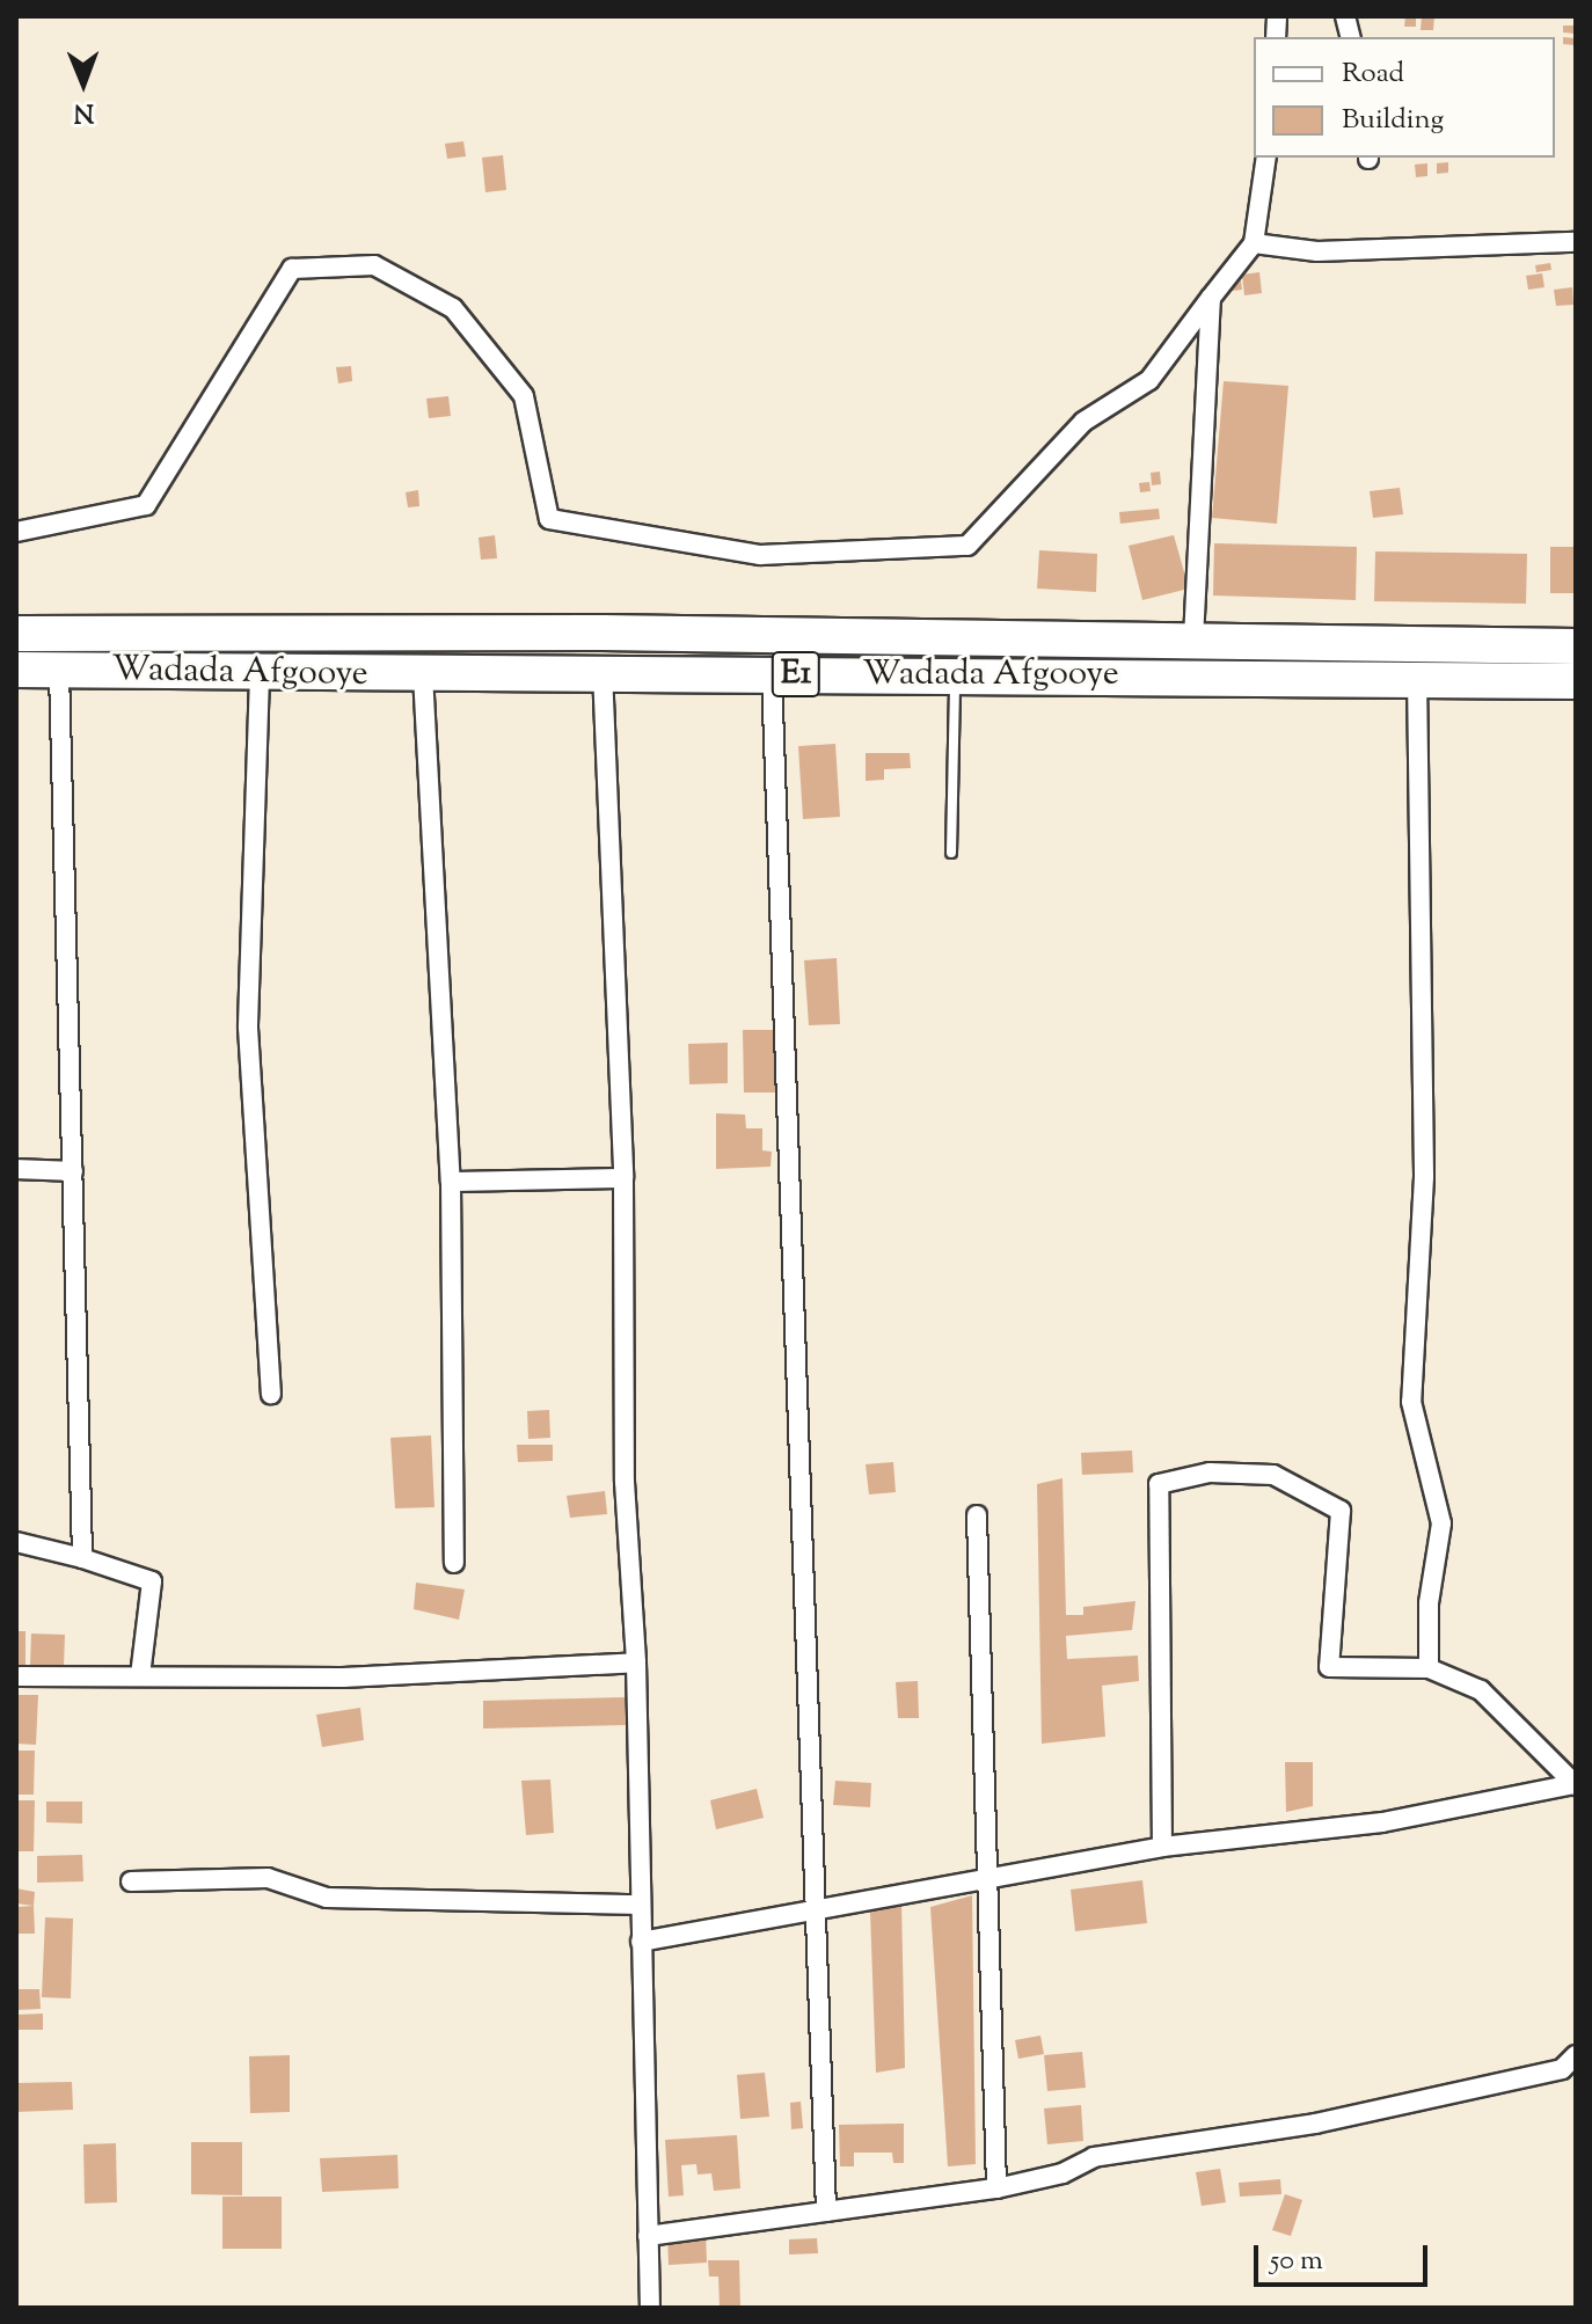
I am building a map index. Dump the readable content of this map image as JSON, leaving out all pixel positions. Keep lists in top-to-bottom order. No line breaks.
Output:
{"streets":{"highway":["Wadada Afgooye","E1"]},"legend":["Road","Building"],"scale_bar":"50 m","north":"bottom"}
